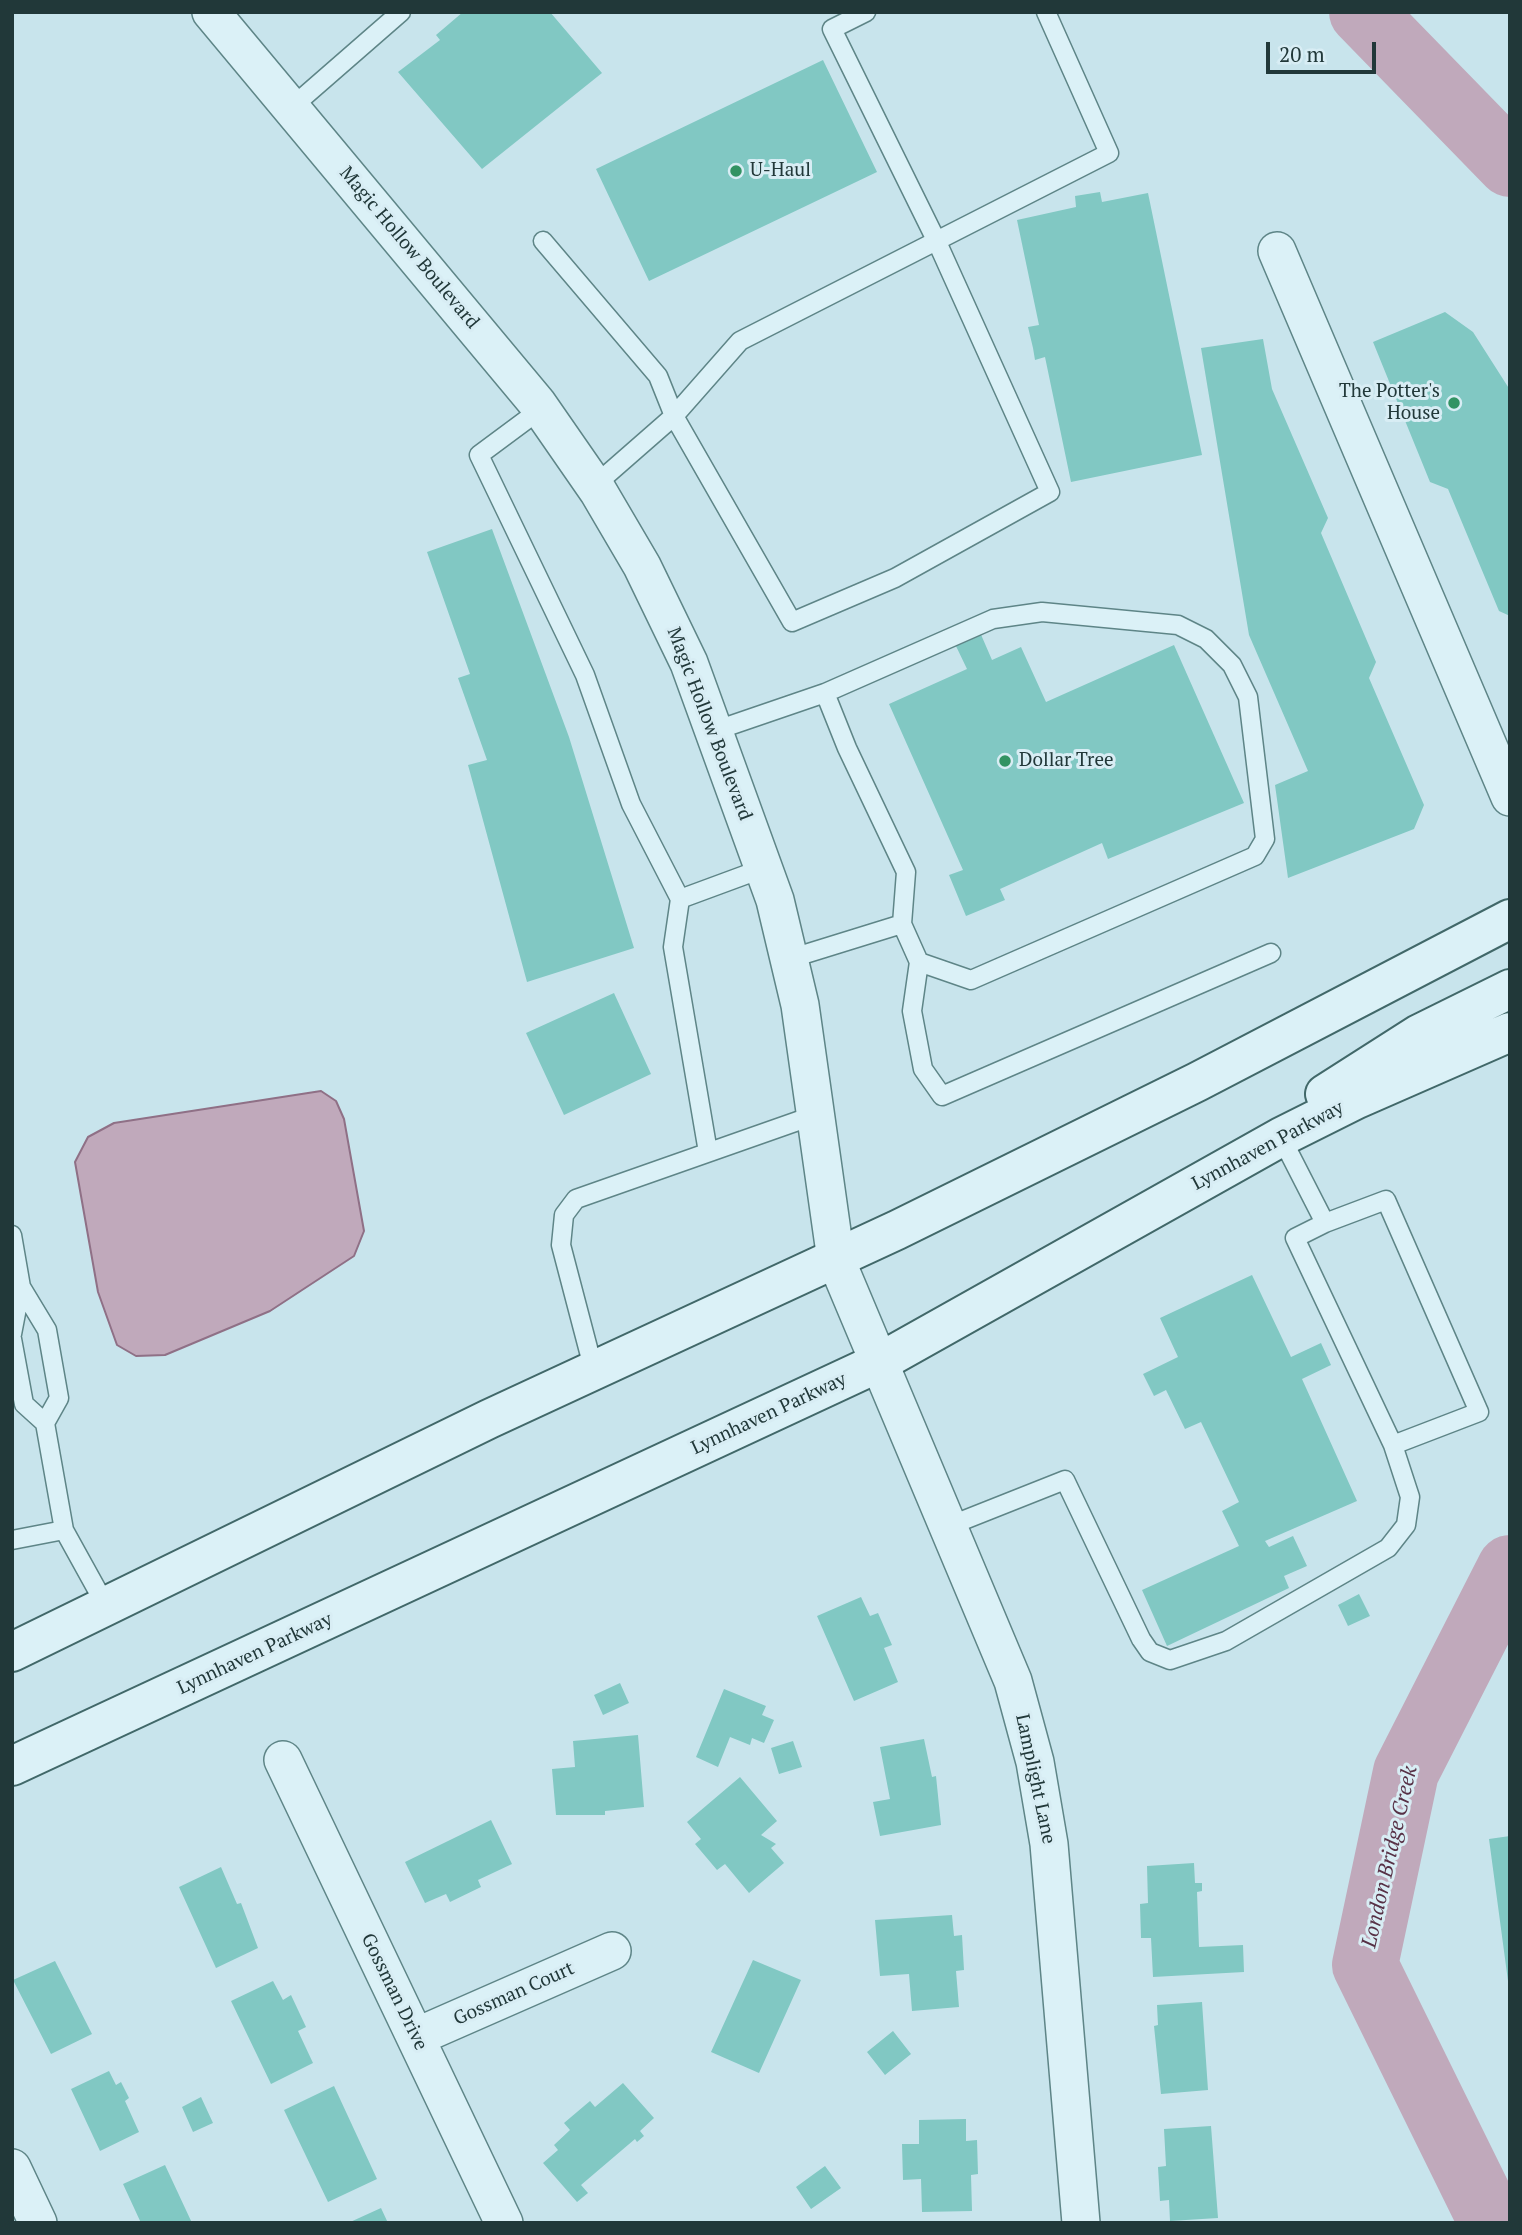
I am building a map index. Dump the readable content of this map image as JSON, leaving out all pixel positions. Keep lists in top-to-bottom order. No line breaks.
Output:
{"streets":{"main road":["Lynnhaven Parkway"],"street":["Magic Hollow Boulevard","Lamplight Lane","Gossman Drive","Gossman Court"]},"crossings":[["Magic Hollow Boulevard","Lynnhaven Parkway"],["Magic Hollow Boulevard","Lamplight Lane"],["Lynnhaven Parkway","Lamplight Lane"],["Gossman Drive","Gossman Court"]],"water":["London Bridge Creek"],"places":["U-Haul","The Potter's House","Dollar Tree"],"scale_bar":"20 m"}
